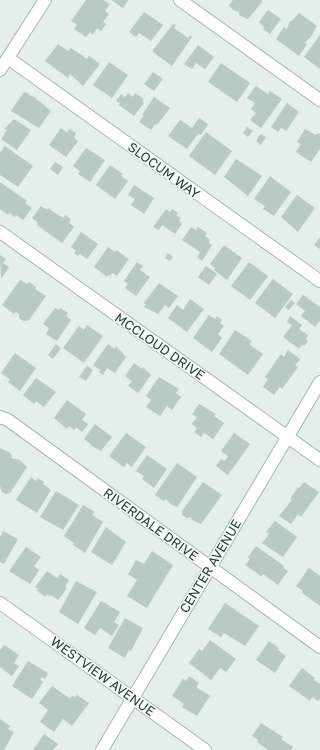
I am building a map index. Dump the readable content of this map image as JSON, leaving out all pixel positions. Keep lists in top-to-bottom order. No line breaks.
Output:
{"streets":{"street":["SLOCUM WAY","MCCLOUD DRIVE","RIVERDALE DRIVE","CENTER AVENUE","WESTVIEW AVENUE"]},"crossings":[["MCCLOUD DRIVE","CENTER AVENUE"],["RIVERDALE DRIVE","CENTER AVENUE"],["CENTER AVENUE","WESTVIEW AVENUE"]]}
